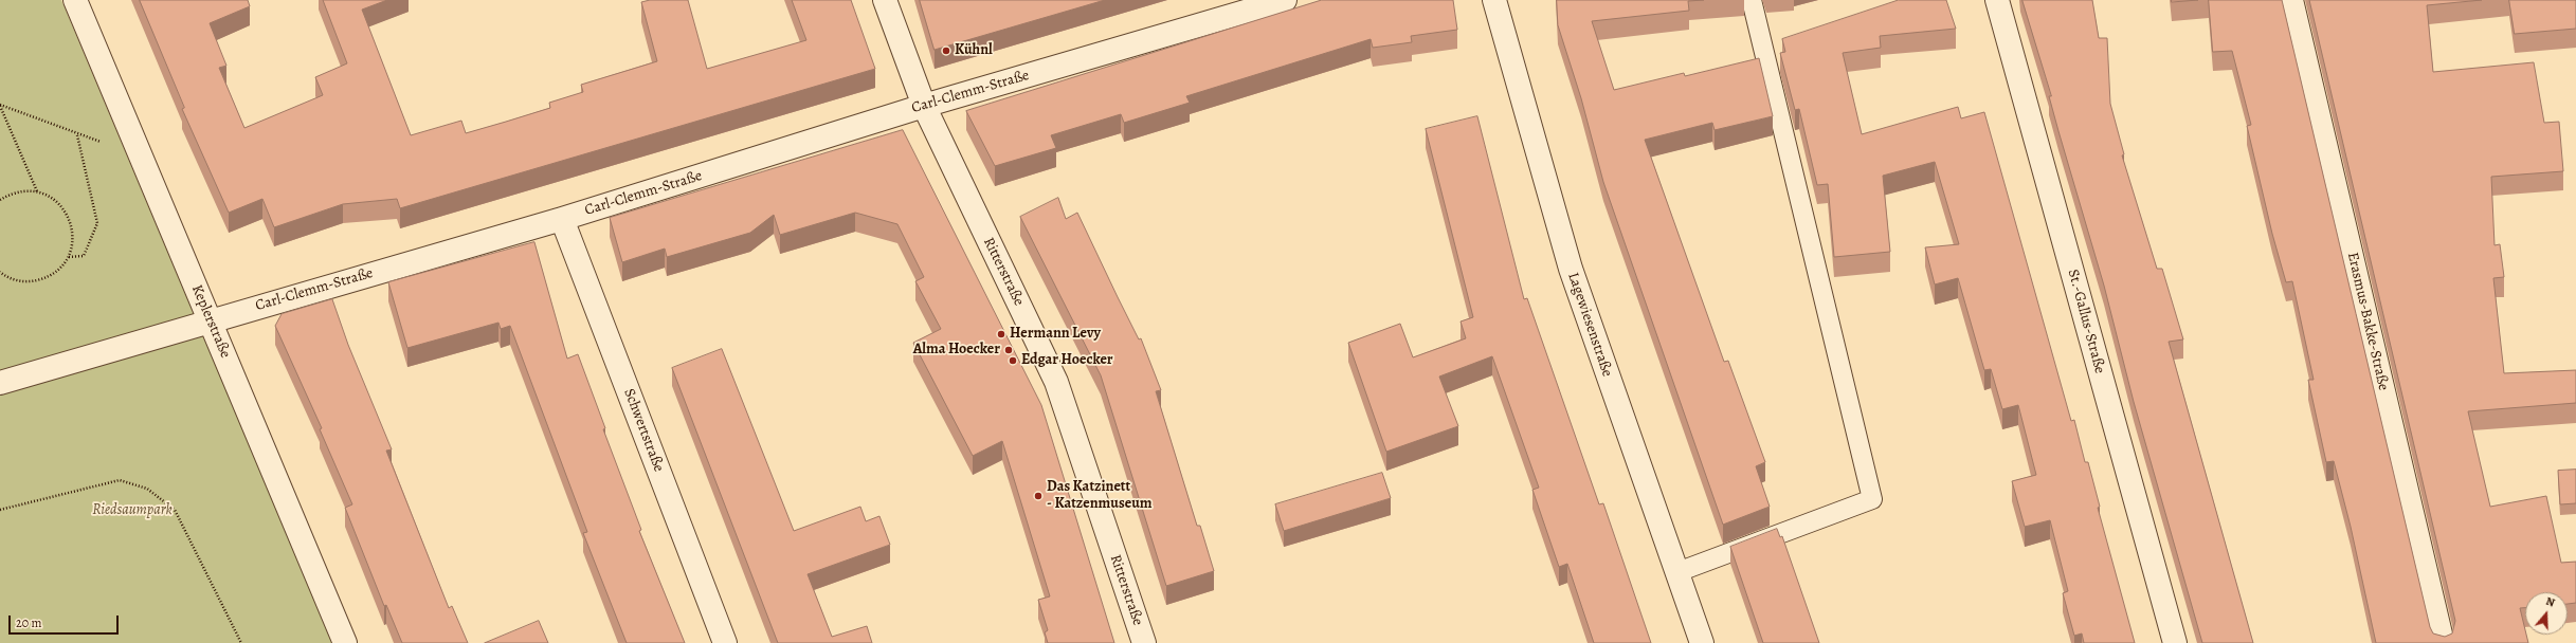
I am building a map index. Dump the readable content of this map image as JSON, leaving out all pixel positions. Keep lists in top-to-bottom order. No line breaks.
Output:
{"streets":{"street":["Carl-Clemm-Straße","Ritterstraße","Keplerstraße","St.-Gallus-Straße","Erasmus-Bakke-Straße","Lagewiesenstraße","Schwertstraße"]},"crossings":[["Carl-Clemm-Straße","Ritterstraße"],["Carl-Clemm-Straße","Keplerstraße"],["Carl-Clemm-Straße","Schwertstraße"]],"parks":["Riedsaumpark"],"places":["Kühnl","Hermann Levy","Alma Hoecker","Edgar Hoecker","Das Katzinett - Katzenmuseum"],"scale_bar":"20 m","north":"top"}
